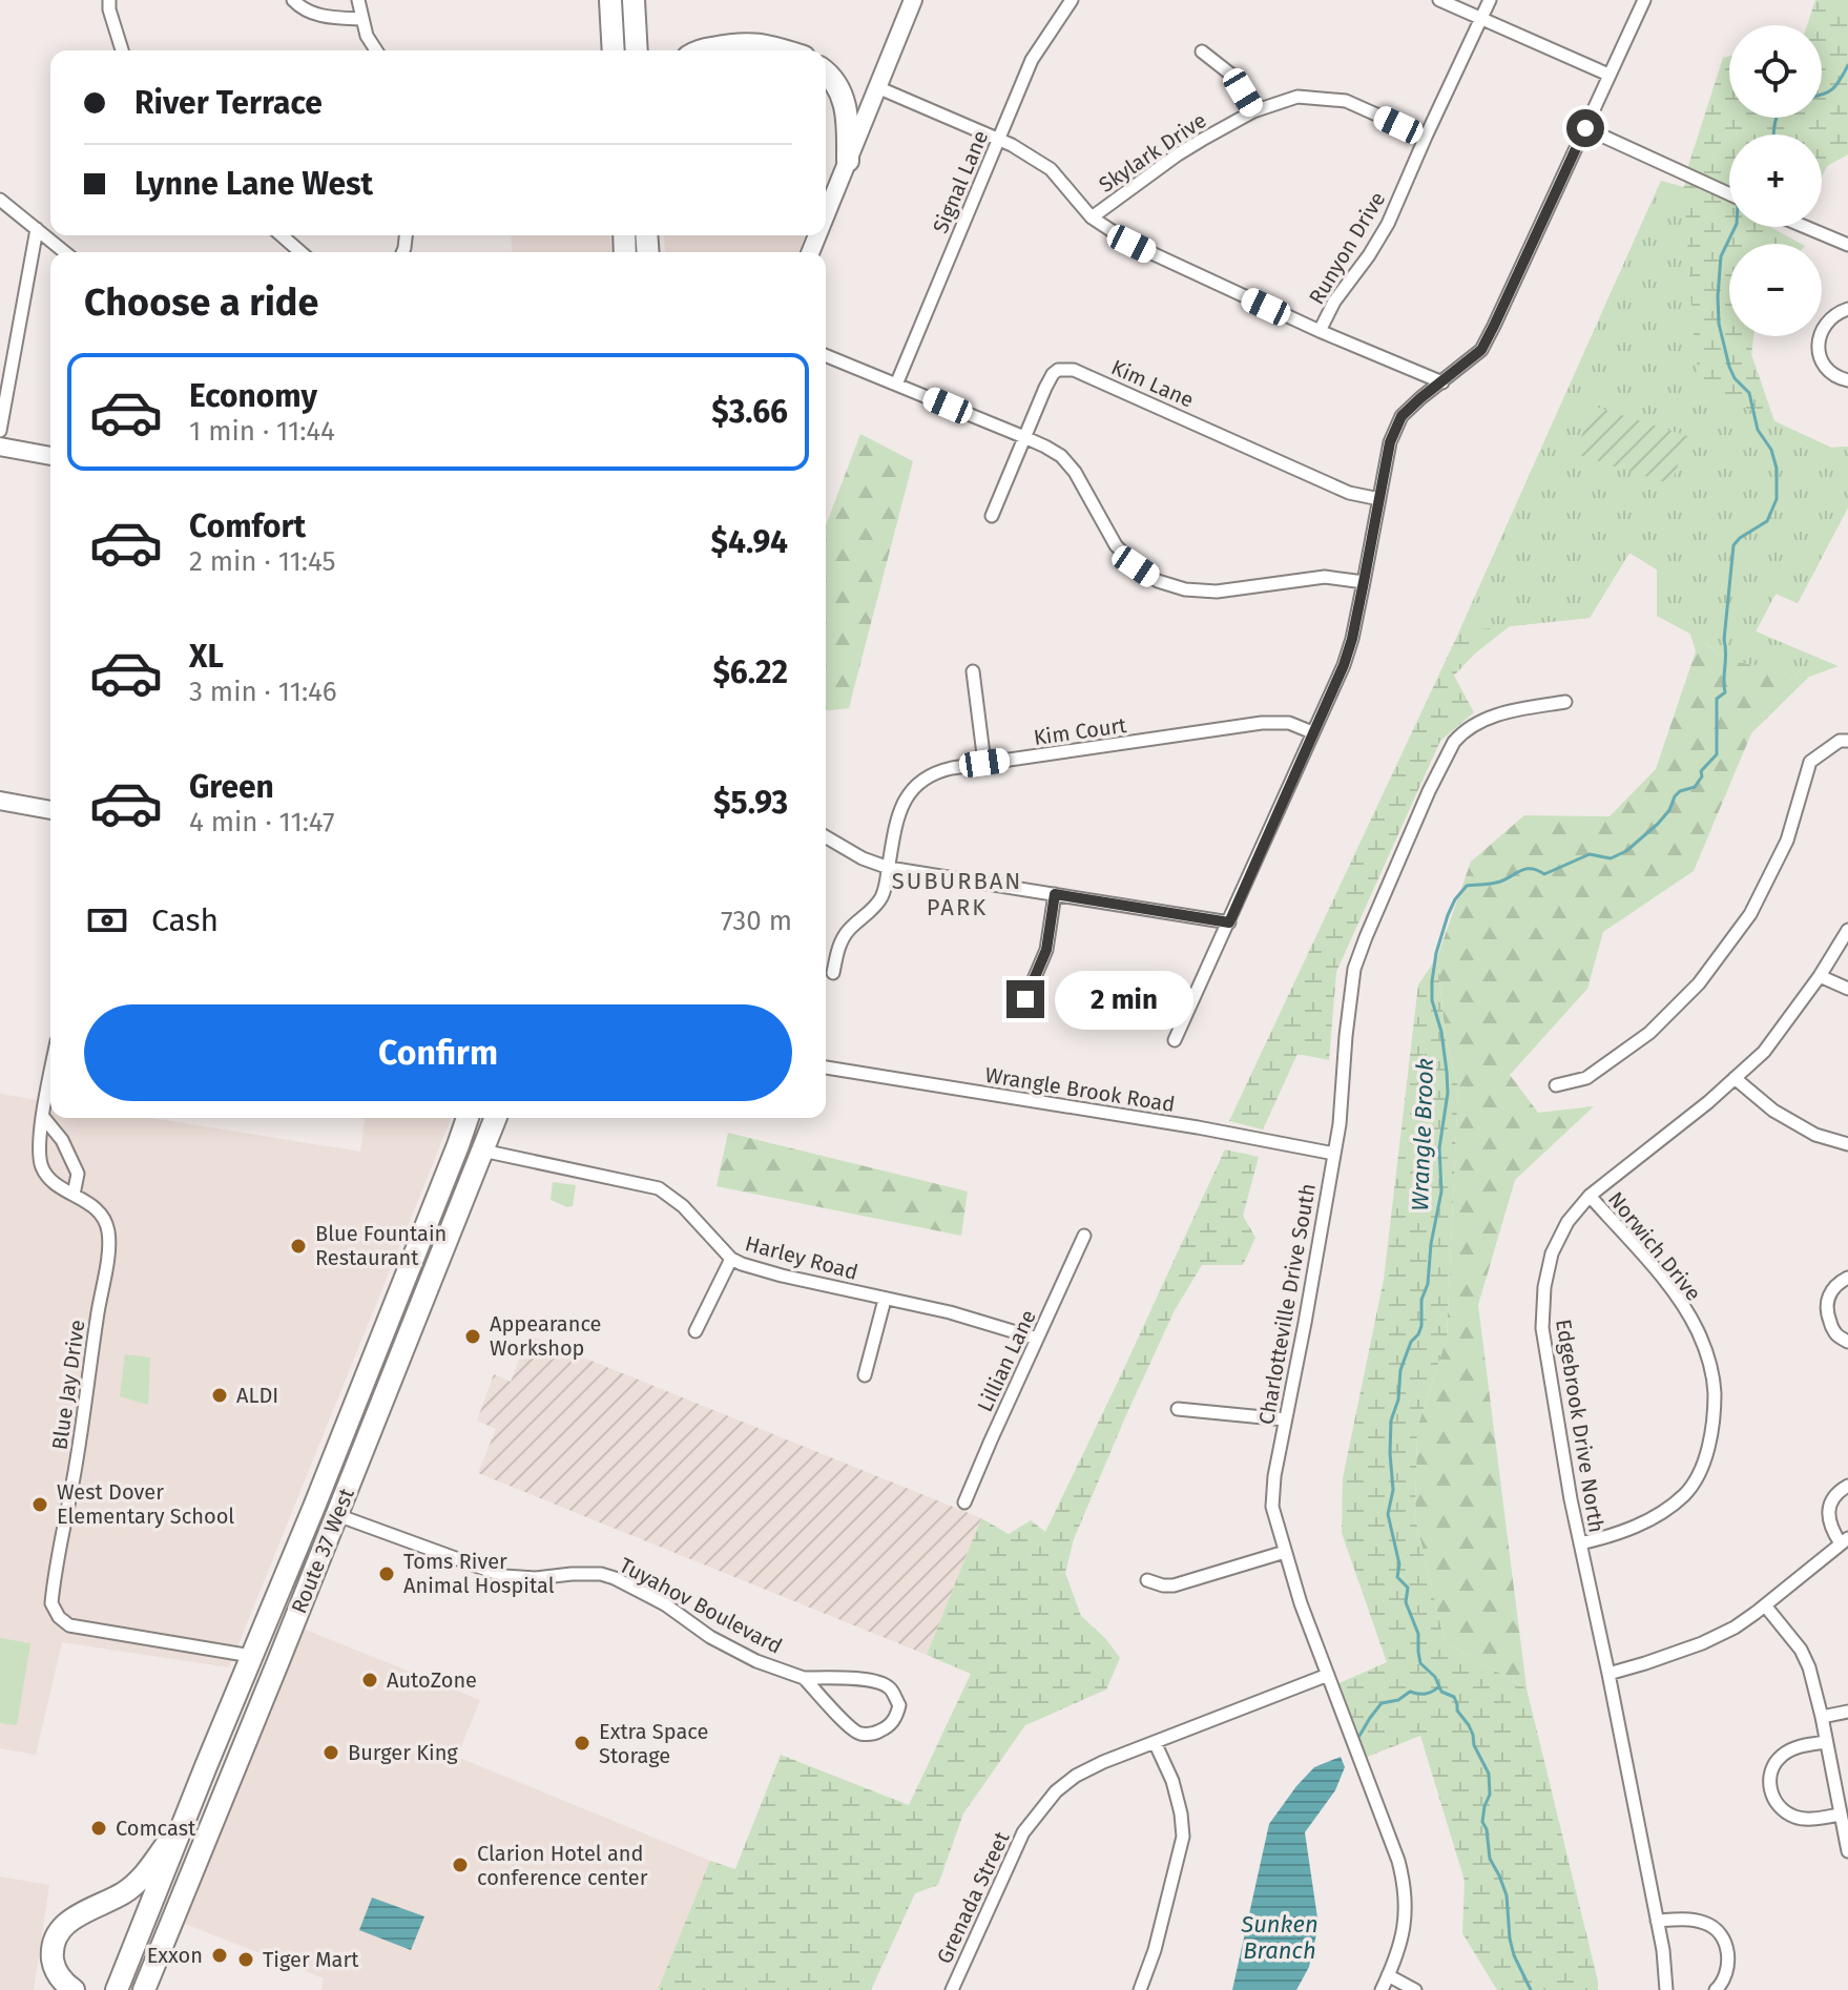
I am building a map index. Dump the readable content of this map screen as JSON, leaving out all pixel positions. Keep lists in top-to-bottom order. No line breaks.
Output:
{"streets":{"highway":["Route 37 West"],"street":["Skylark Drive","Signal Lane","Runyon Drive","Kim Lane","Kim Court","Wrangle Brook Road","Norwich Drive","Harley Road","Charlotteville Drive South","Lillian Lane","Blue Jay Drive","Edgebrook Drive North","Tuyahov Boulevard","Grenada Street"]},"crossings":[["Skylark Drive","Runyon Drive"],["Wrangle Brook Road","Charlotteville Drive South"],["Norwich Drive","Edgebrook Drive North"],["Harley Road","Lillian Lane"],["Harley Road","Route 37 West"],["Charlotteville Drive South","Grenada Street"],["Blue Jay Drive","Route 37 West"],["Route 37 West","Tuyahov Boulevard"]],"districts":["SUBURBAN PARK"],"water":["Wrangle Brook","Sunken Branch"],"places":["Blue Fountain Restaurant","Appearance Workshop","ALDI","West Dover Elementary School","Toms River Animal Hospital","AutoZone","Extra Space Storage","Burger King","Comcast","Clarion Hotel and conference center","Exxon","Tiger Mart"],"page":{"map_buttons":["+","−"],"banner":["River Terrace","Lynne Lane West"],"heading":"Choose a ride","list":[{"name":"Economy","note":"1 min · 11:44","value":"$3.66"},{"name":"Comfort","note":"2 min · 11:45","value":"$4.94"},{"name":"XL","note":"3 min · 11:46","value":"$6.22"},{"name":"Green","note":"4 min · 11:47","value":"$5.93"}],"pay":["Cash","730 m"],"bubble":"2 min","buttons":"Confirm"}}
